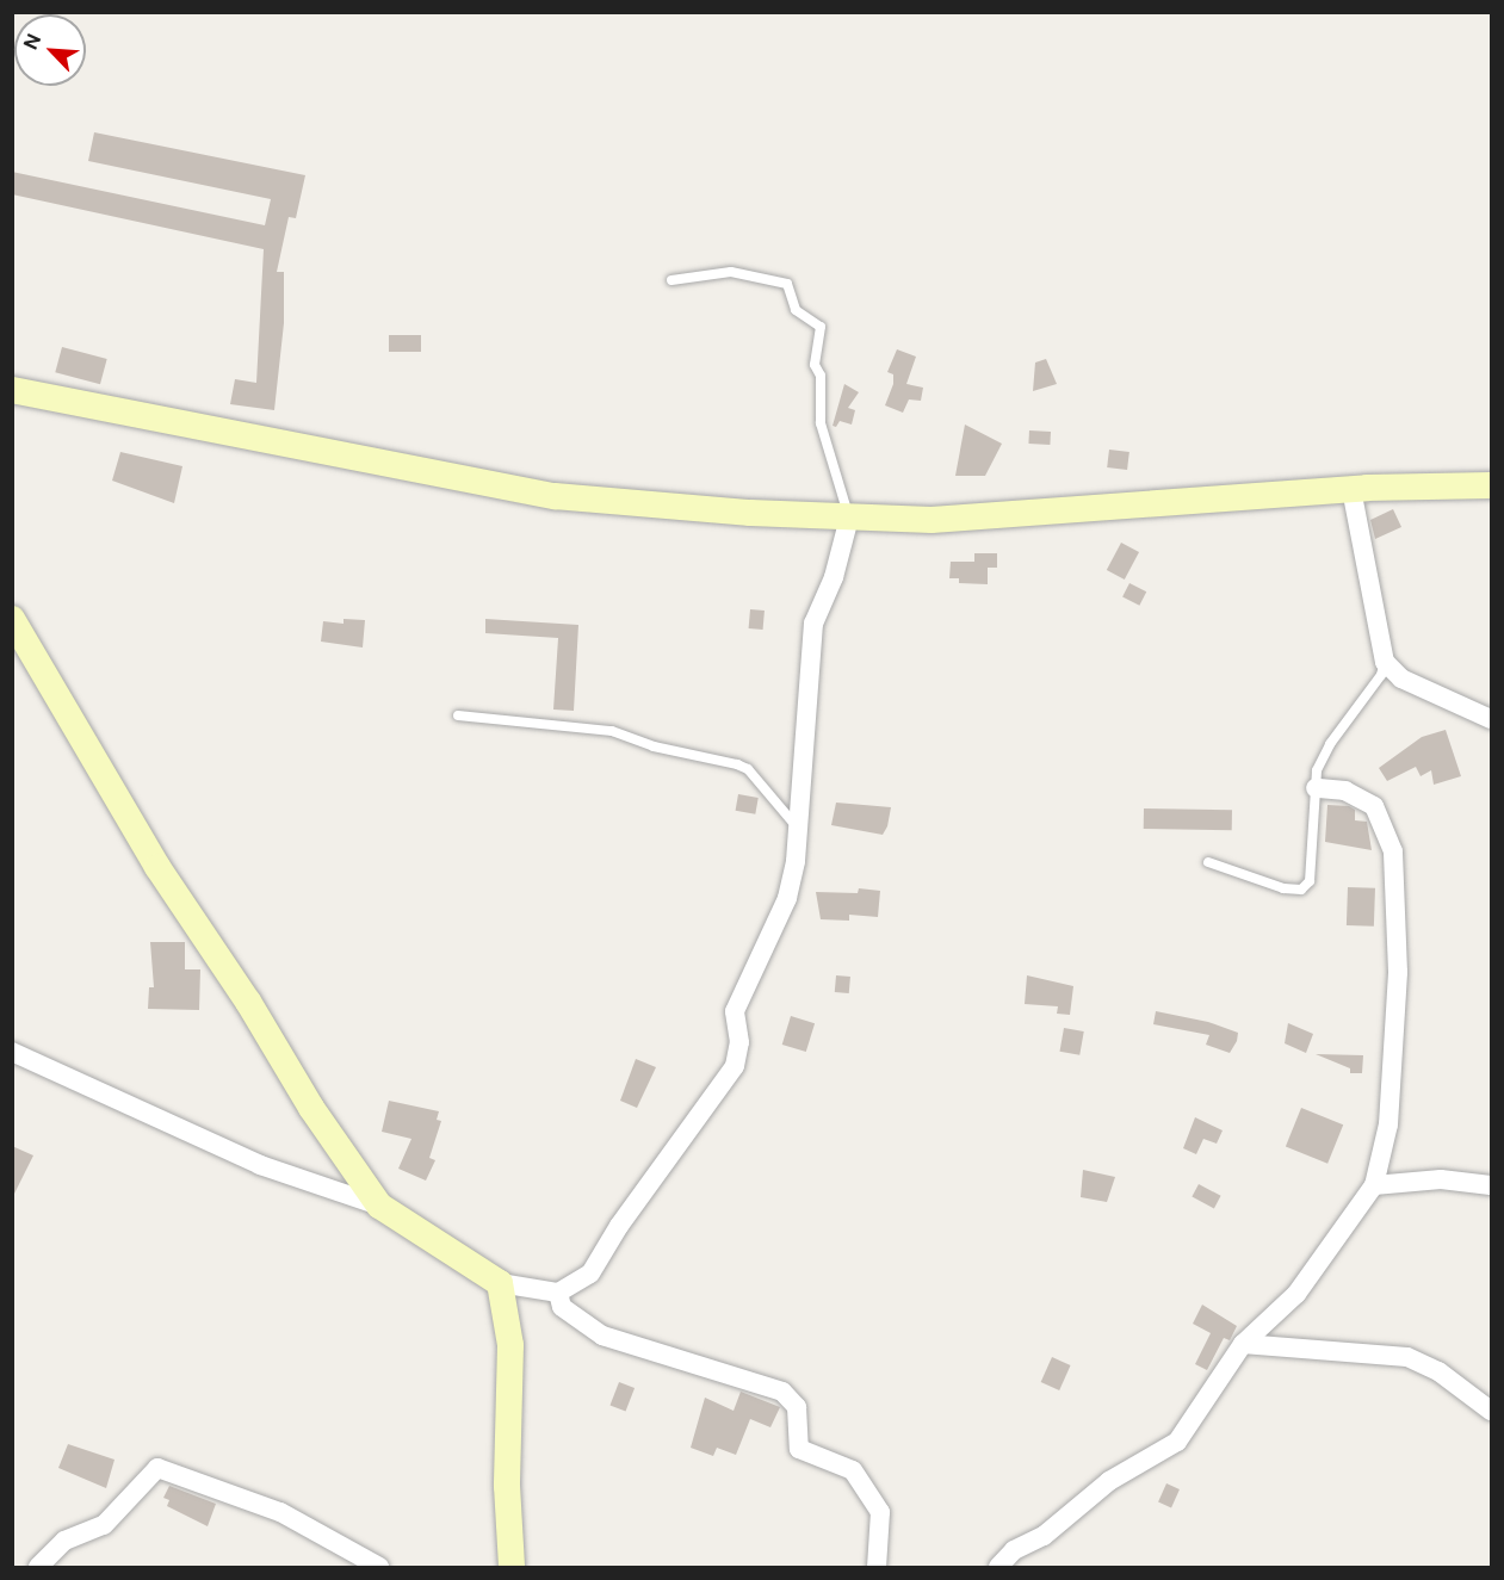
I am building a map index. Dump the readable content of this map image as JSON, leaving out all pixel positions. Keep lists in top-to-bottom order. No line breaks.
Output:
{"north":"top left"}
